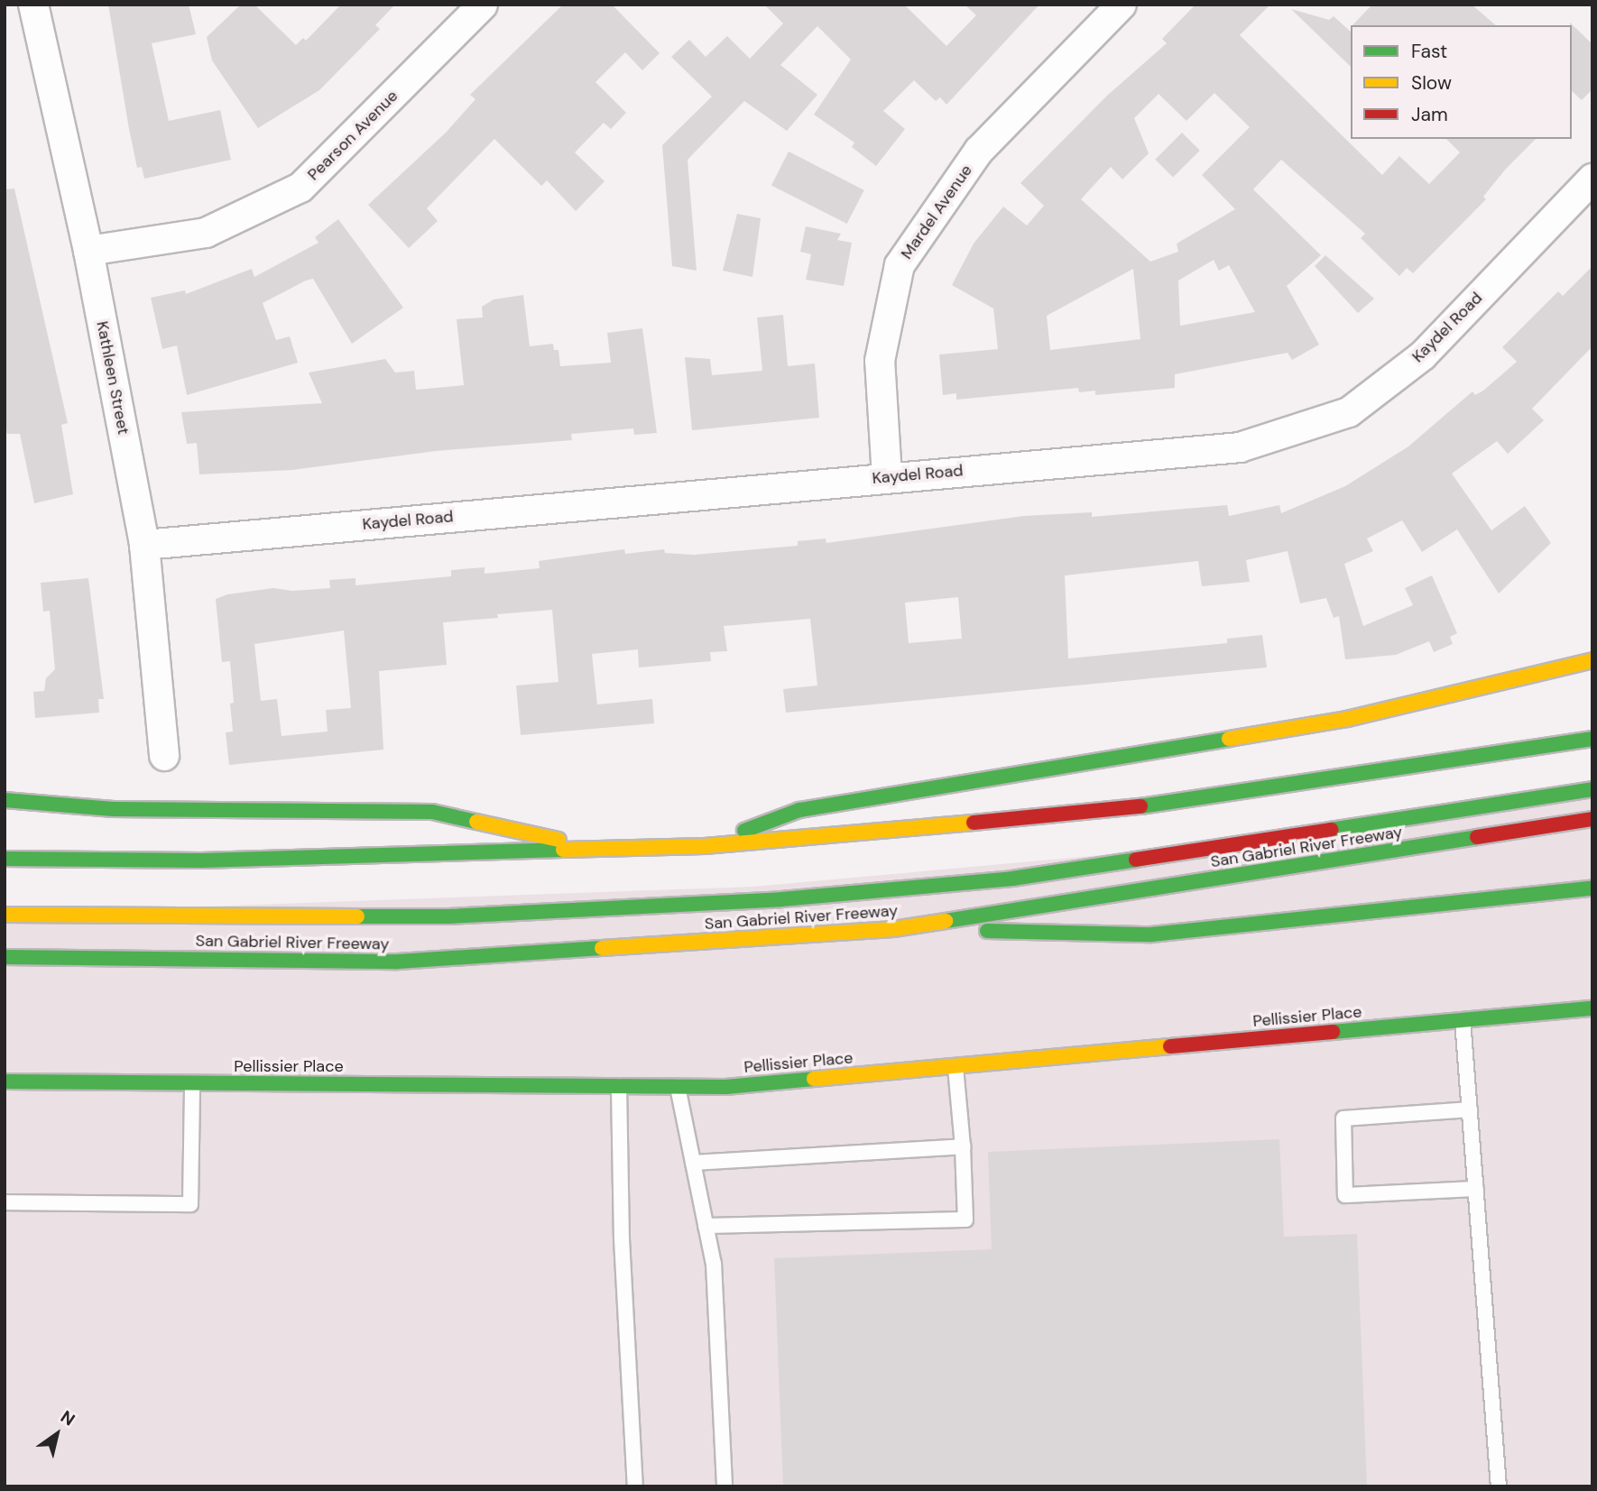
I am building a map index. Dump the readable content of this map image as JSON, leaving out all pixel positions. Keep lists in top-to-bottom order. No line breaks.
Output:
{"streets":{"main road":["San Gabriel River Freeway","Pellissier Place"],"street":["Pearson Avenue","Mardel Avenue","Kaydel Road","Kathleen Street"]},"crossings":[["Pearson Avenue","Kathleen Street"],["Mardel Avenue","Kaydel Road"],["Kaydel Road","Kathleen Street"]],"legend":["Fast","Slow","Jam"],"north":"top right"}
